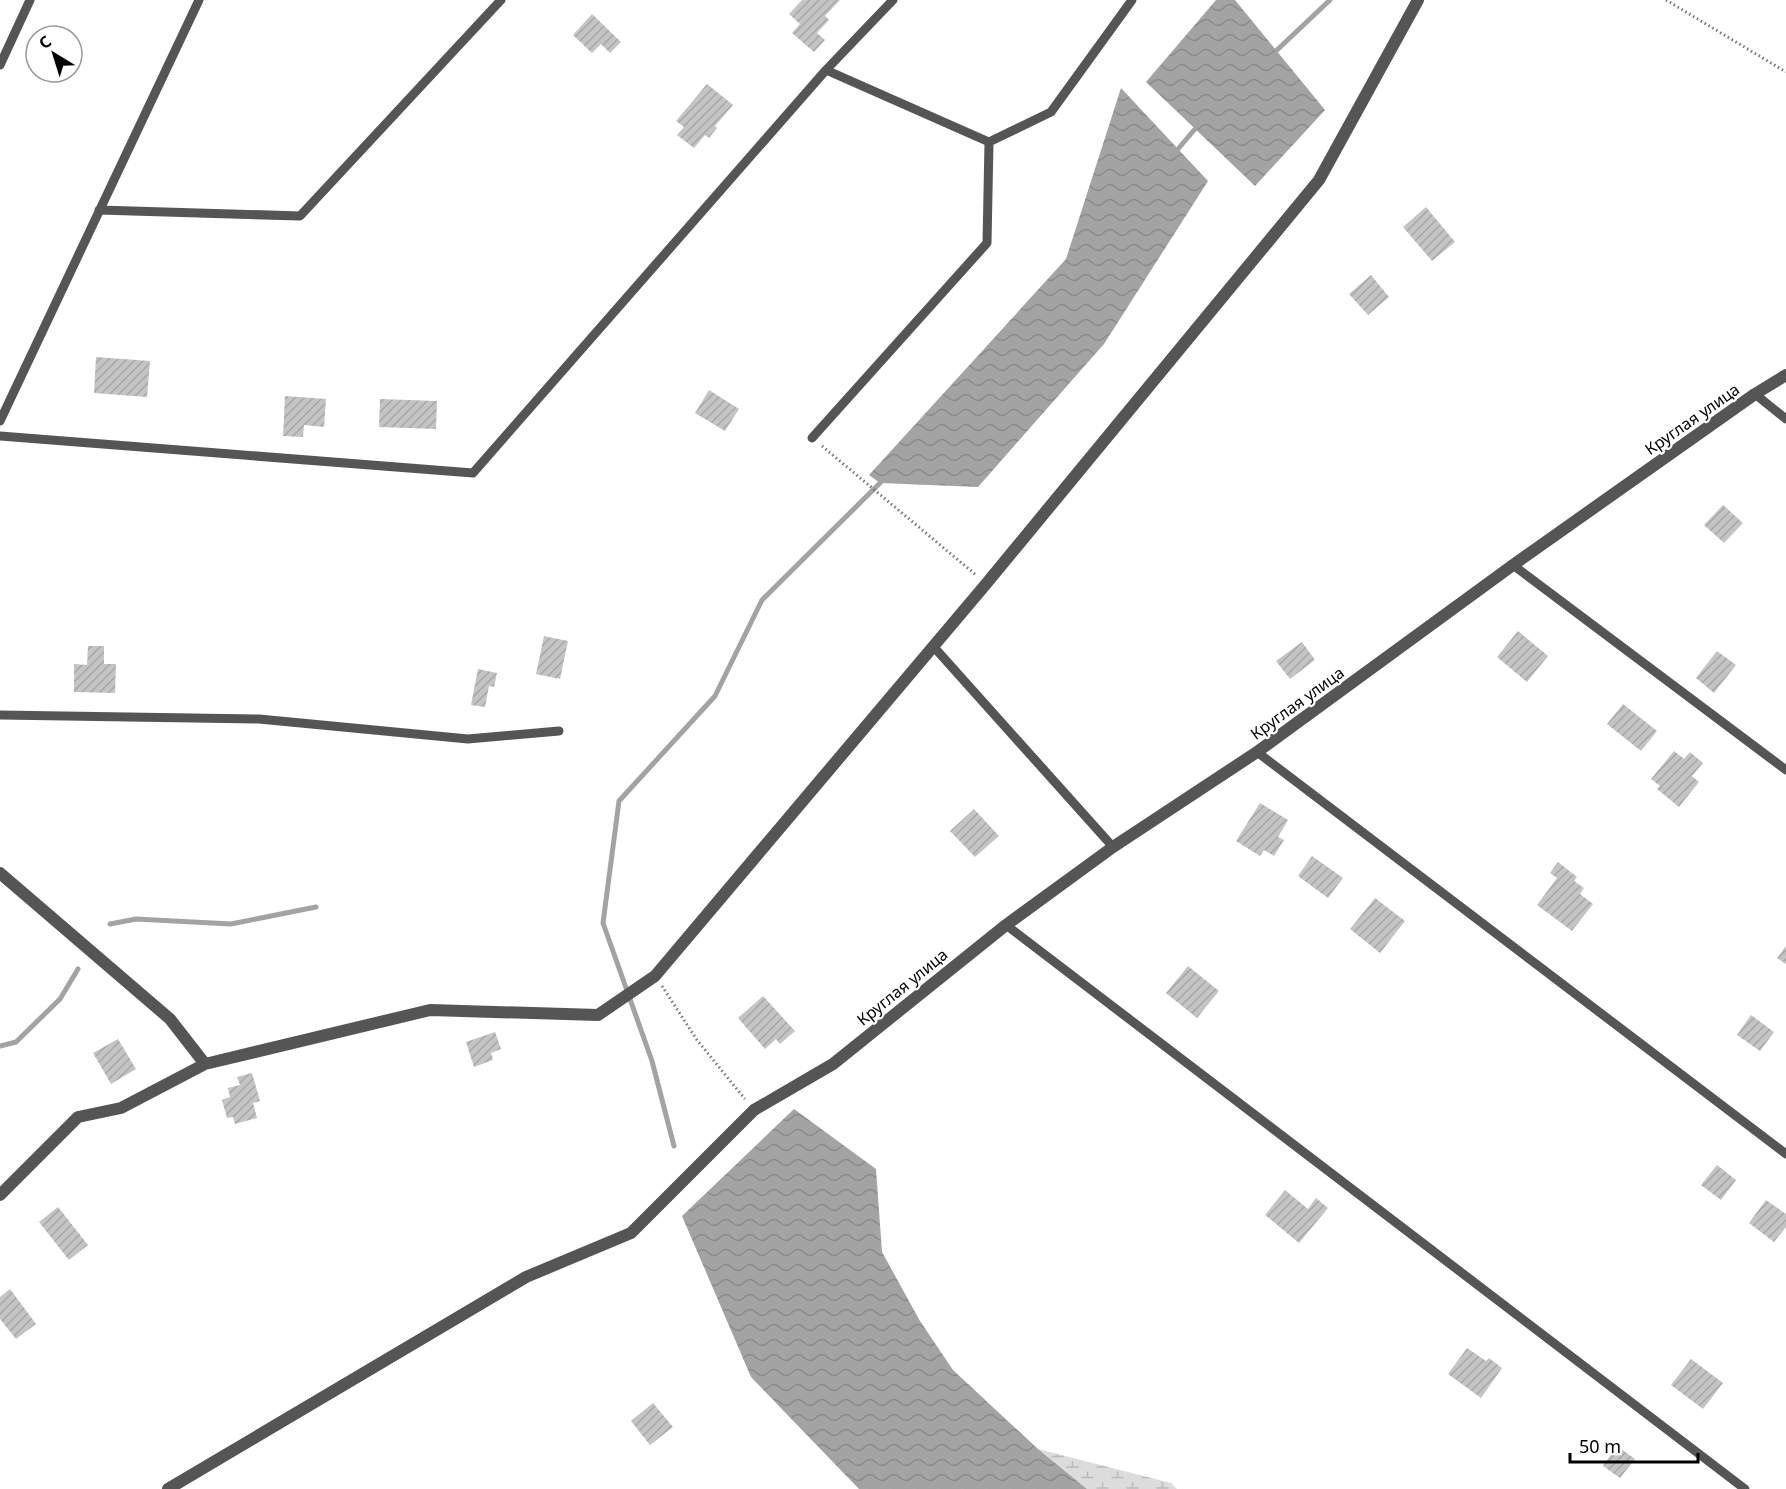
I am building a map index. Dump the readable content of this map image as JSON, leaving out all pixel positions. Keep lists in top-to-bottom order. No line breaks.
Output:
{"streets":{"street":["Круглая улица"]},"scale_bar":"50 m","north":"top left"}
